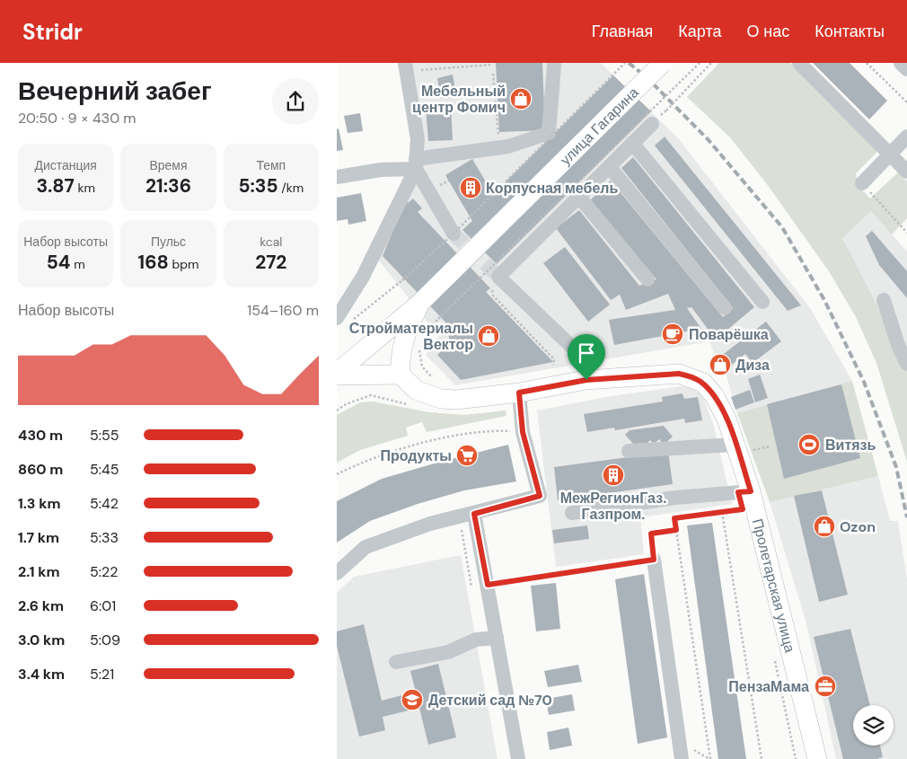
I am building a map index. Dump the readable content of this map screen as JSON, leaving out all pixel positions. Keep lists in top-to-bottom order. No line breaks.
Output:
{"streets":{"main road":["улица Гагарина","Пролетарская улица"]},"places":{"shop":["Мебельный центр Фомич","Стройматериалы Вектор","Диза","Ozon"],"building":["Корпусная мебель","МежРегионГаз. Газпром."],"cafe":["Поварёшка"],"sports":["Витязь"],"supermarket":["Продукты"],"office":["ПензаМама"],"school or university":["Детский сад №70"]},"page":{"header":"Stridr","nav":["Главная","Карта","О нас","Контакты"],"heading":["Вечерний забег","20:50 · 9 × 430 m"],"stats":[["Дистанция","3.87 km"],["Время","21:36"],["Темп","5:35 /km"],["Набор высоты","54 m"],["Пульс","168 bpm"],["kcal","272"]],"chart":["Набор высоты","154–160 m"],"list":[{"name":"430 m","note":"5:55"},{"name":"860 m","note":"5:45"},{"name":"1.3 km","note":"5:42"},{"name":"1.7 km","note":"5:33"},{"name":"2.1 km","note":"5:22"},{"name":"2.6 km","note":"6:01"},{"name":"3.0 km","note":"5:09"},{"name":"3.4 km","note":"5:21"}]}}
